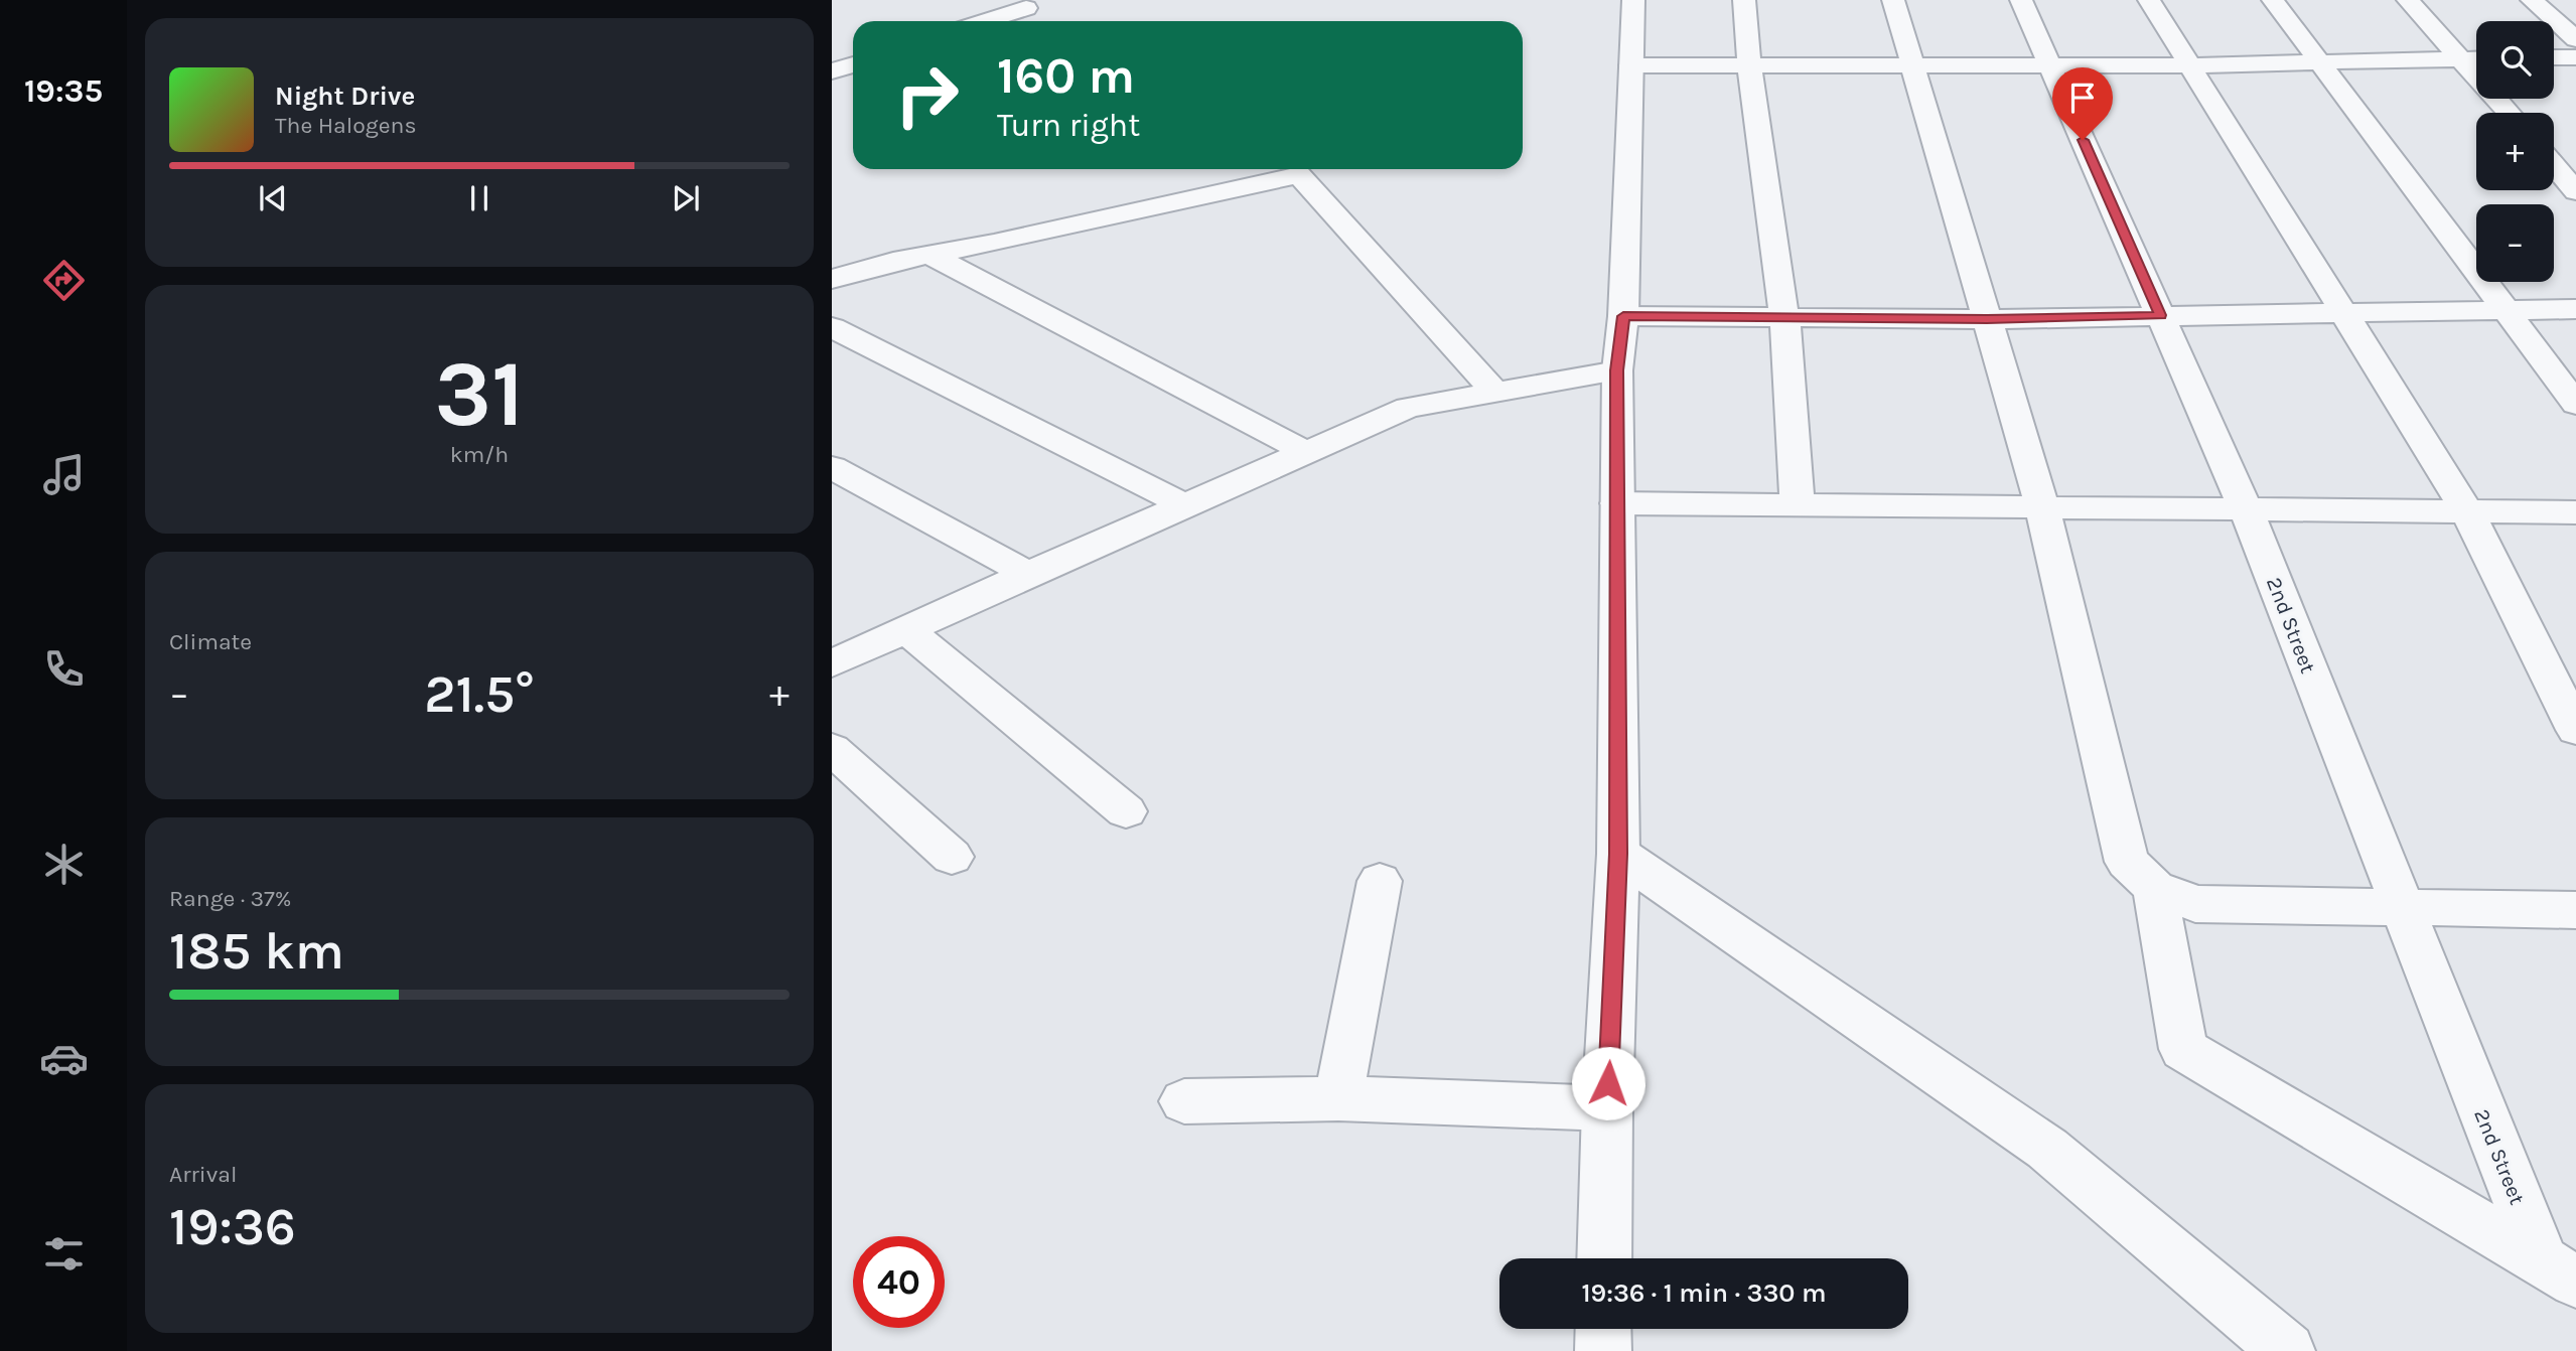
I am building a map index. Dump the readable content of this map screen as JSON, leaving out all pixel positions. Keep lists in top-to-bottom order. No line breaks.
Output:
{"streets":{"street":["2nd Street"]},"page":{"tabs":"19:35","map_buttons":["+","−"],"turn":["160 m","Turn right"],"song":["Night Drive","The Halogens"],"tile":[["31","km/h"],"Climate",["Range · 37%","185 km"],["Arrival","19:36"]],"heat":["−","21.5°","+"],"limit":"40","trip":"19:36 · 1 min · 330 m"}}
